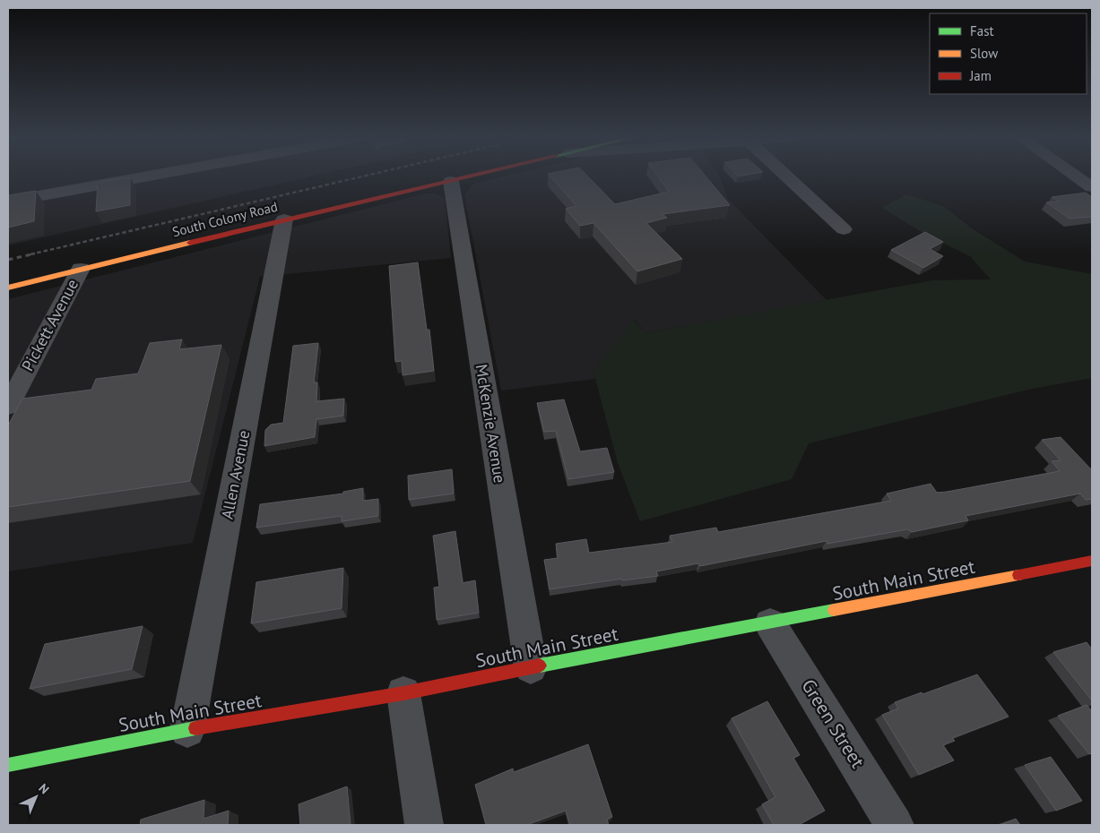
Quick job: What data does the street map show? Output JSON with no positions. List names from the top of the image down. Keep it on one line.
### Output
{"streets":{"main road":["South Colony Road","South Main Street"],"street":["Pickett Avenue","McKenzie Avenue","Allen Avenue","Green Street"]},"crossings":[["South Colony Road","Pickett Avenue"],["South Colony Road","McKenzie Avenue"],["South Colony Road","Allen Avenue"],["McKenzie Avenue","South Main Street"],["Allen Avenue","South Main Street"],["South Main Street","Green Street"]],"legend":["Fast","Slow","Jam"],"north":"top right"}
